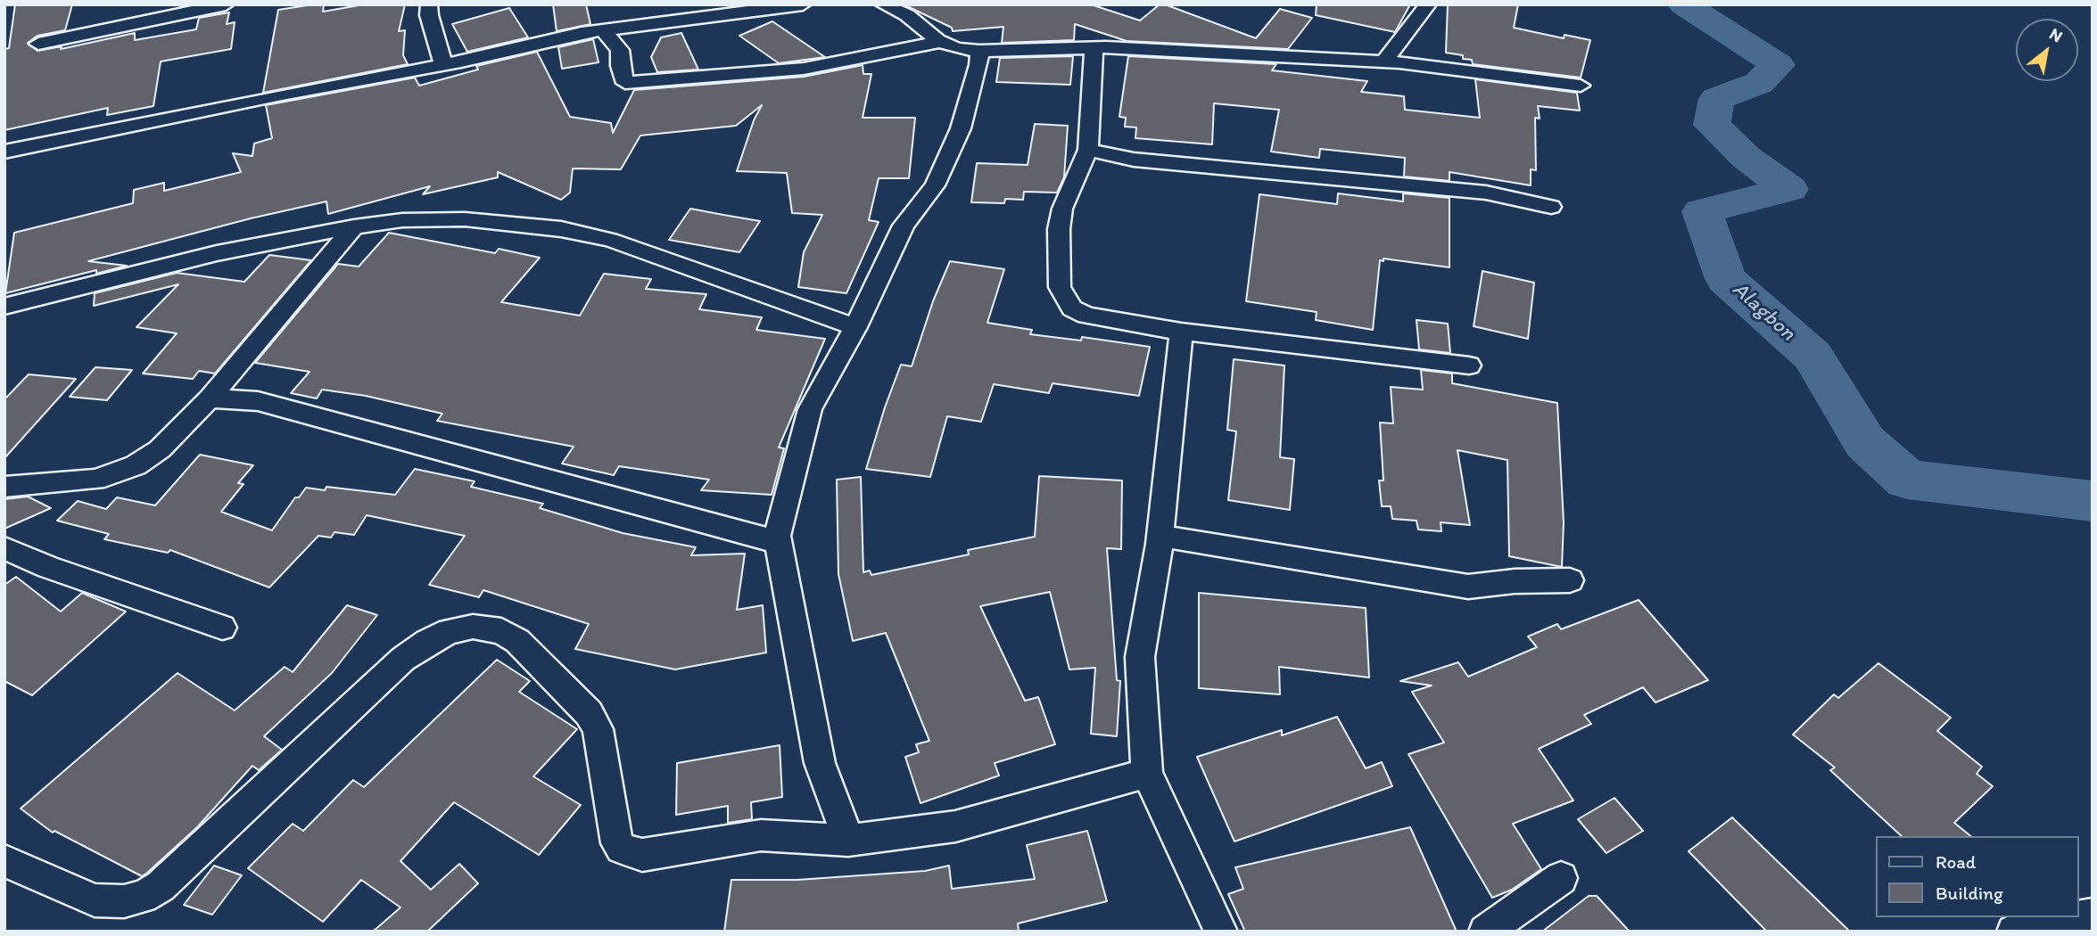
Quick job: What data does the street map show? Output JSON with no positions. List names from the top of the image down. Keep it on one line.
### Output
{"water":["Alagbon"],"legend":["Road","Building"],"north":"top right"}
